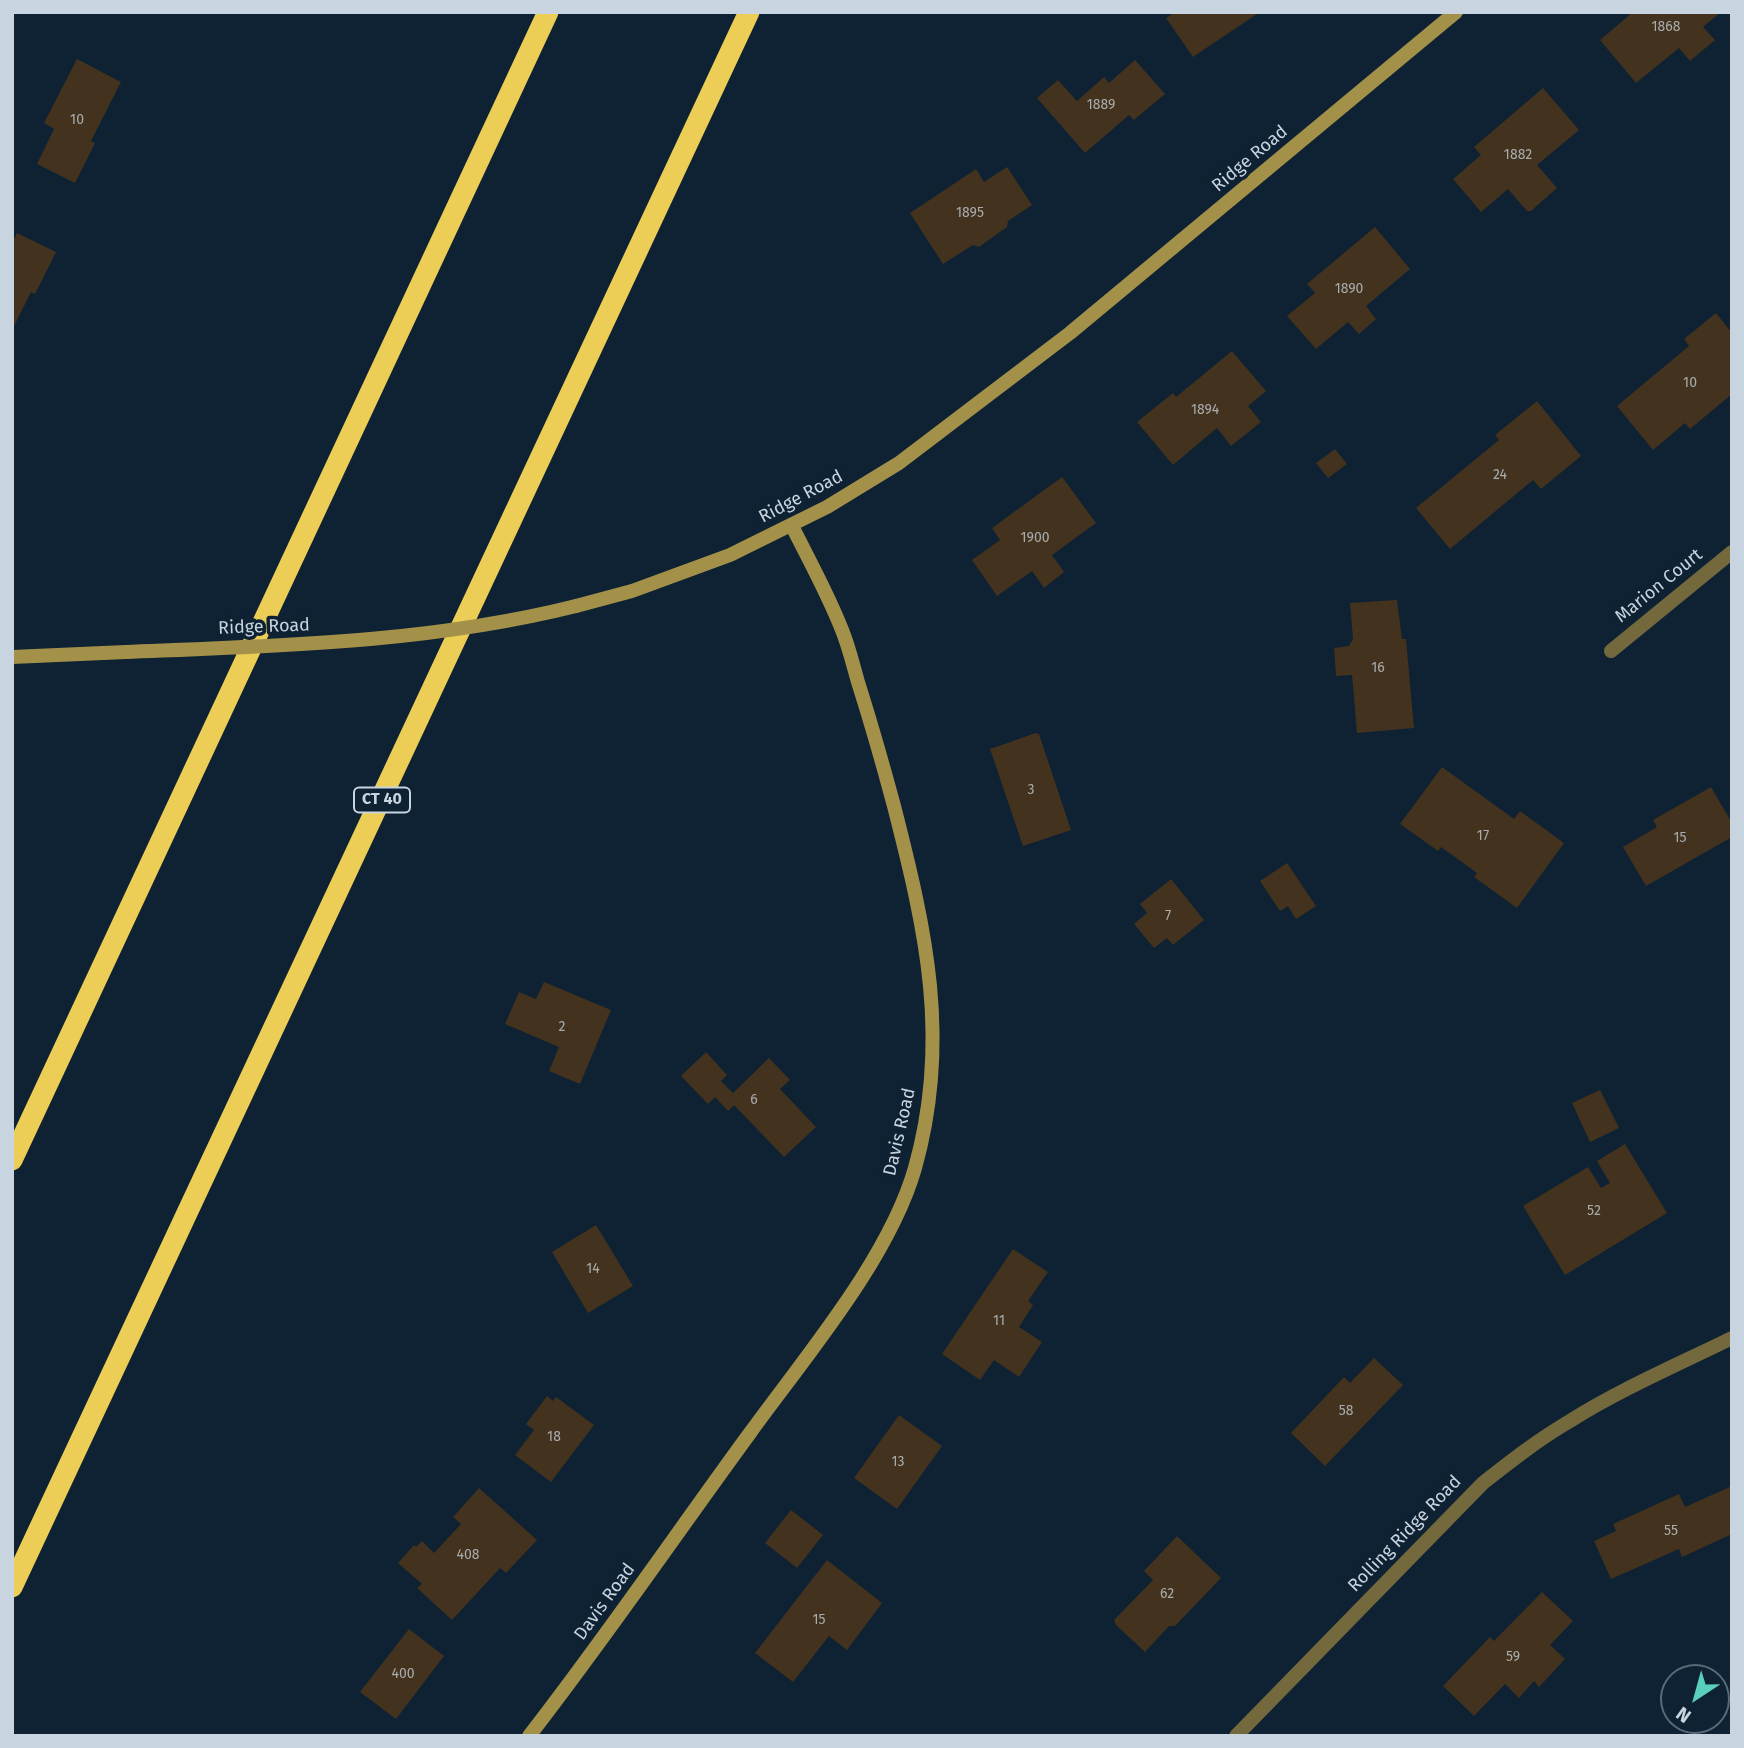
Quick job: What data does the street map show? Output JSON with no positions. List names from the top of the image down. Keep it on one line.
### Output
{"streets":{"highway":["CT 40"],"main road":["Ridge Road","Davis Road"],"street":["Marion Court","Rolling Ridge Road"]},"crossings":[["Ridge Road","Davis Road"]],"house_numbers":["1868","1889","10","1882","1895","1890","10","1894","24","1900","16","3","17","15","7","2","6","52","14","11","58","18","13","55","408","62","15","59","400"],"north":"bottom left"}
